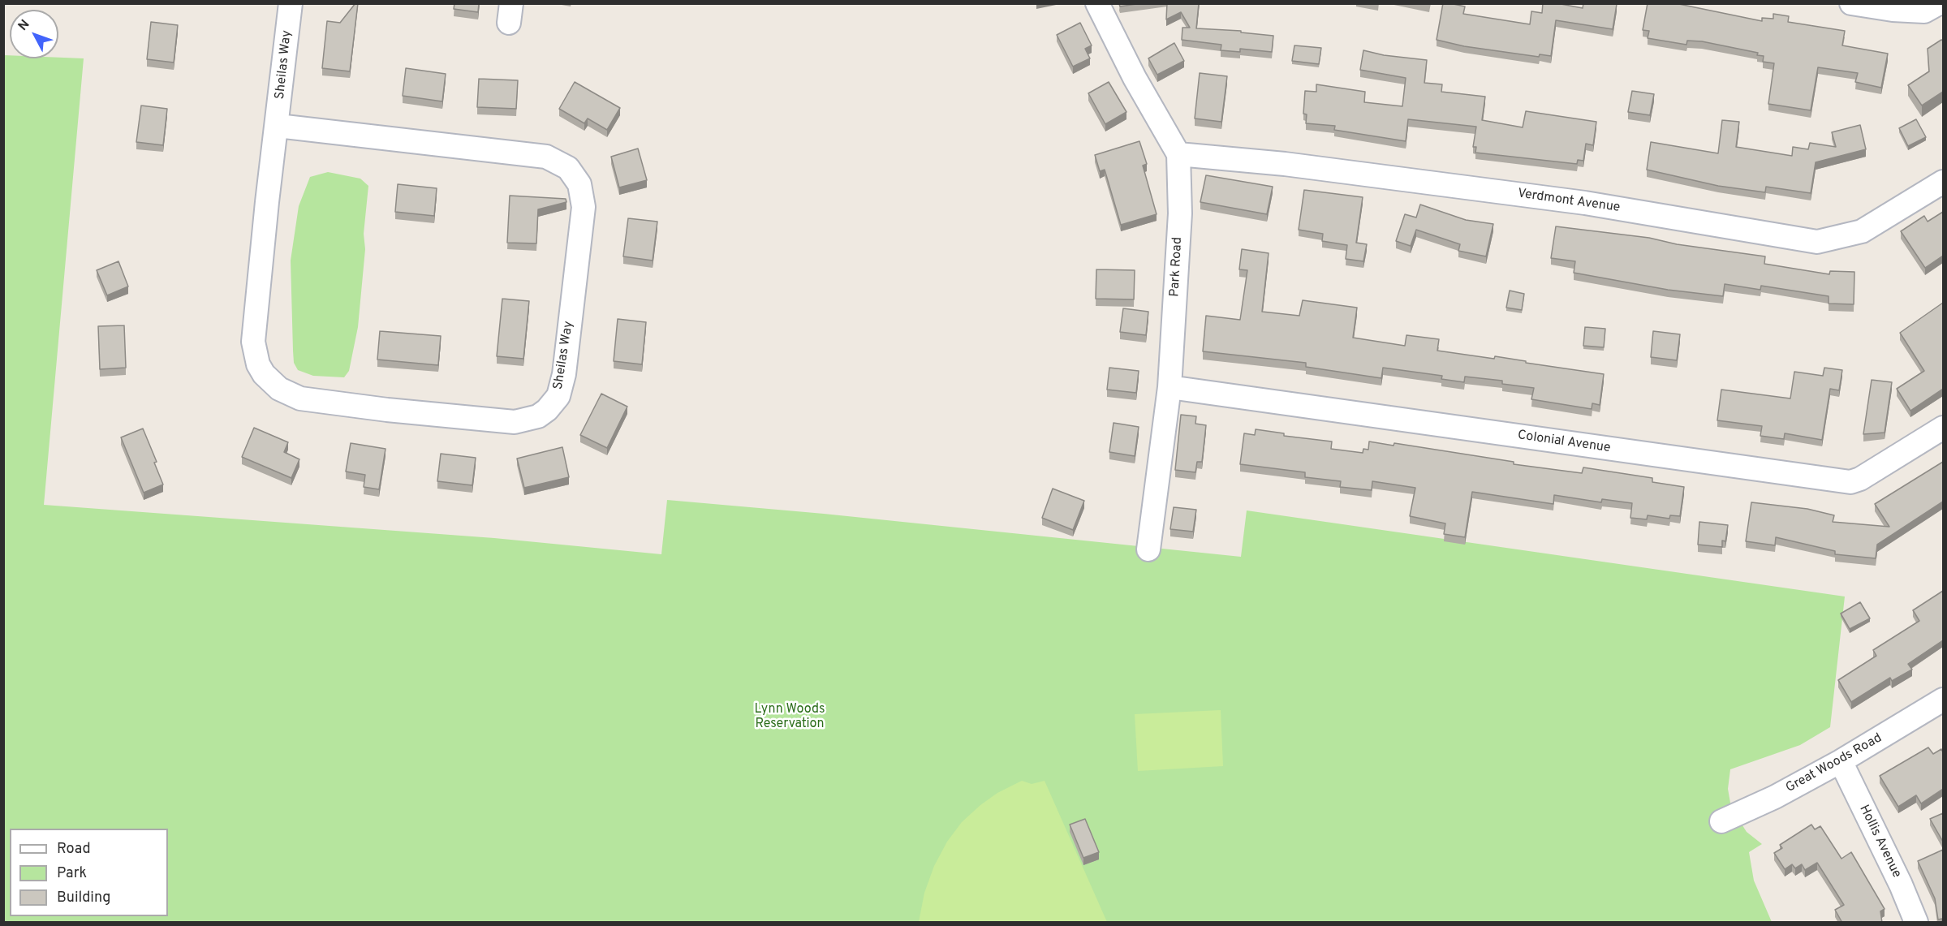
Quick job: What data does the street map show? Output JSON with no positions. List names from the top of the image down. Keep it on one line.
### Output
{"streets":{"street":["Sheilas Way","Verdmont Avenue","Park Road","Colonial Avenue","Great Woods Road","Hollis Avenue"]},"crossings":[["Verdmont Avenue","Park Road"],["Park Road","Colonial Avenue"],["Great Woods Road","Hollis Avenue"]],"parks":["Lynn Woods Reservation"],"legend":["Road","Park","Building"],"north":"top left"}
